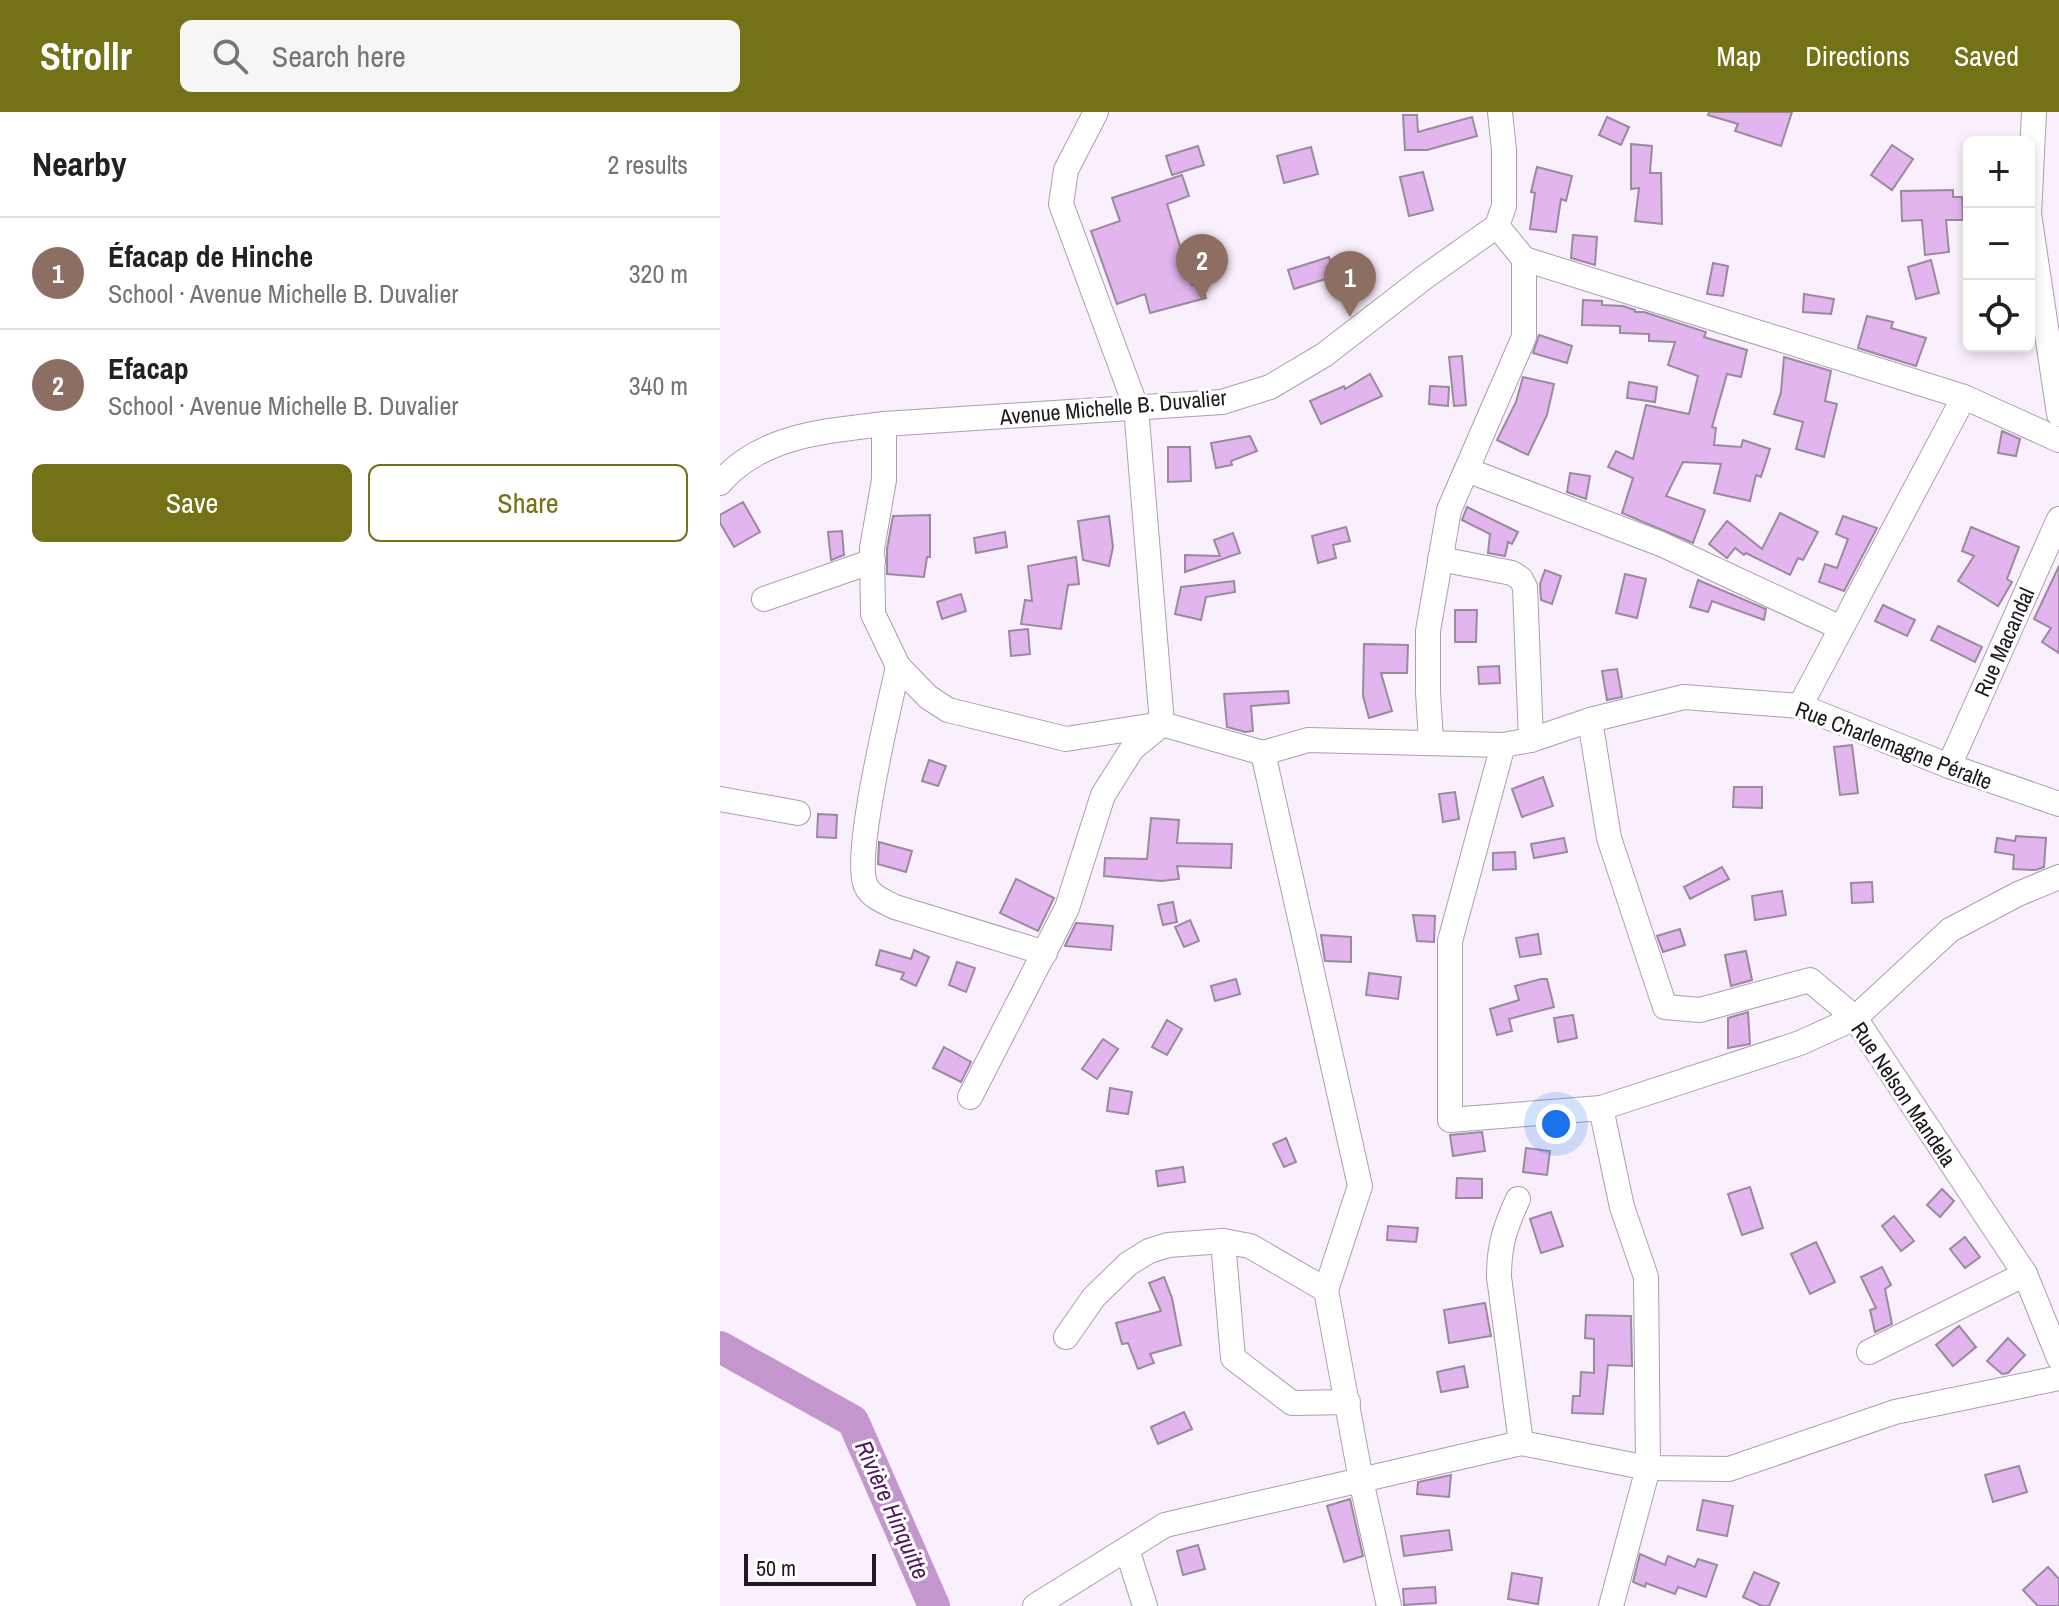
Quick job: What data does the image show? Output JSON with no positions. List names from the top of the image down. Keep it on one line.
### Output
{"streets":{"street":["Avenue Michelle B. Duvalier","Rue Macandal","Rue Charlemagne Péralte","Rue Nelson Mandela"]},"crossings":[["Rue Macandal","Rue Charlemagne Péralte"],["Rue Charlemagne Péralte","Rue Nelson Mandela"]],"water":["Rivière Hinquitte"],"scale_bar":"50 m","page":{"header":"Strollr","search":"Search here","nav":["Map","Directions","Saved"],"heading":["Nearby","2 results"],"map_buttons":["+","−"],"list":[{"mark":"1","name":"Éfacap de Hinche","note":"School · Avenue Michelle B. Duvalier","value":"320 m"},{"mark":"2","name":"Efacap","note":"School · Avenue Michelle B. Duvalier","value":"340 m"}],"pins":["2","1"],"buttons":["Save","Share"],"scale":"50 m"}}
